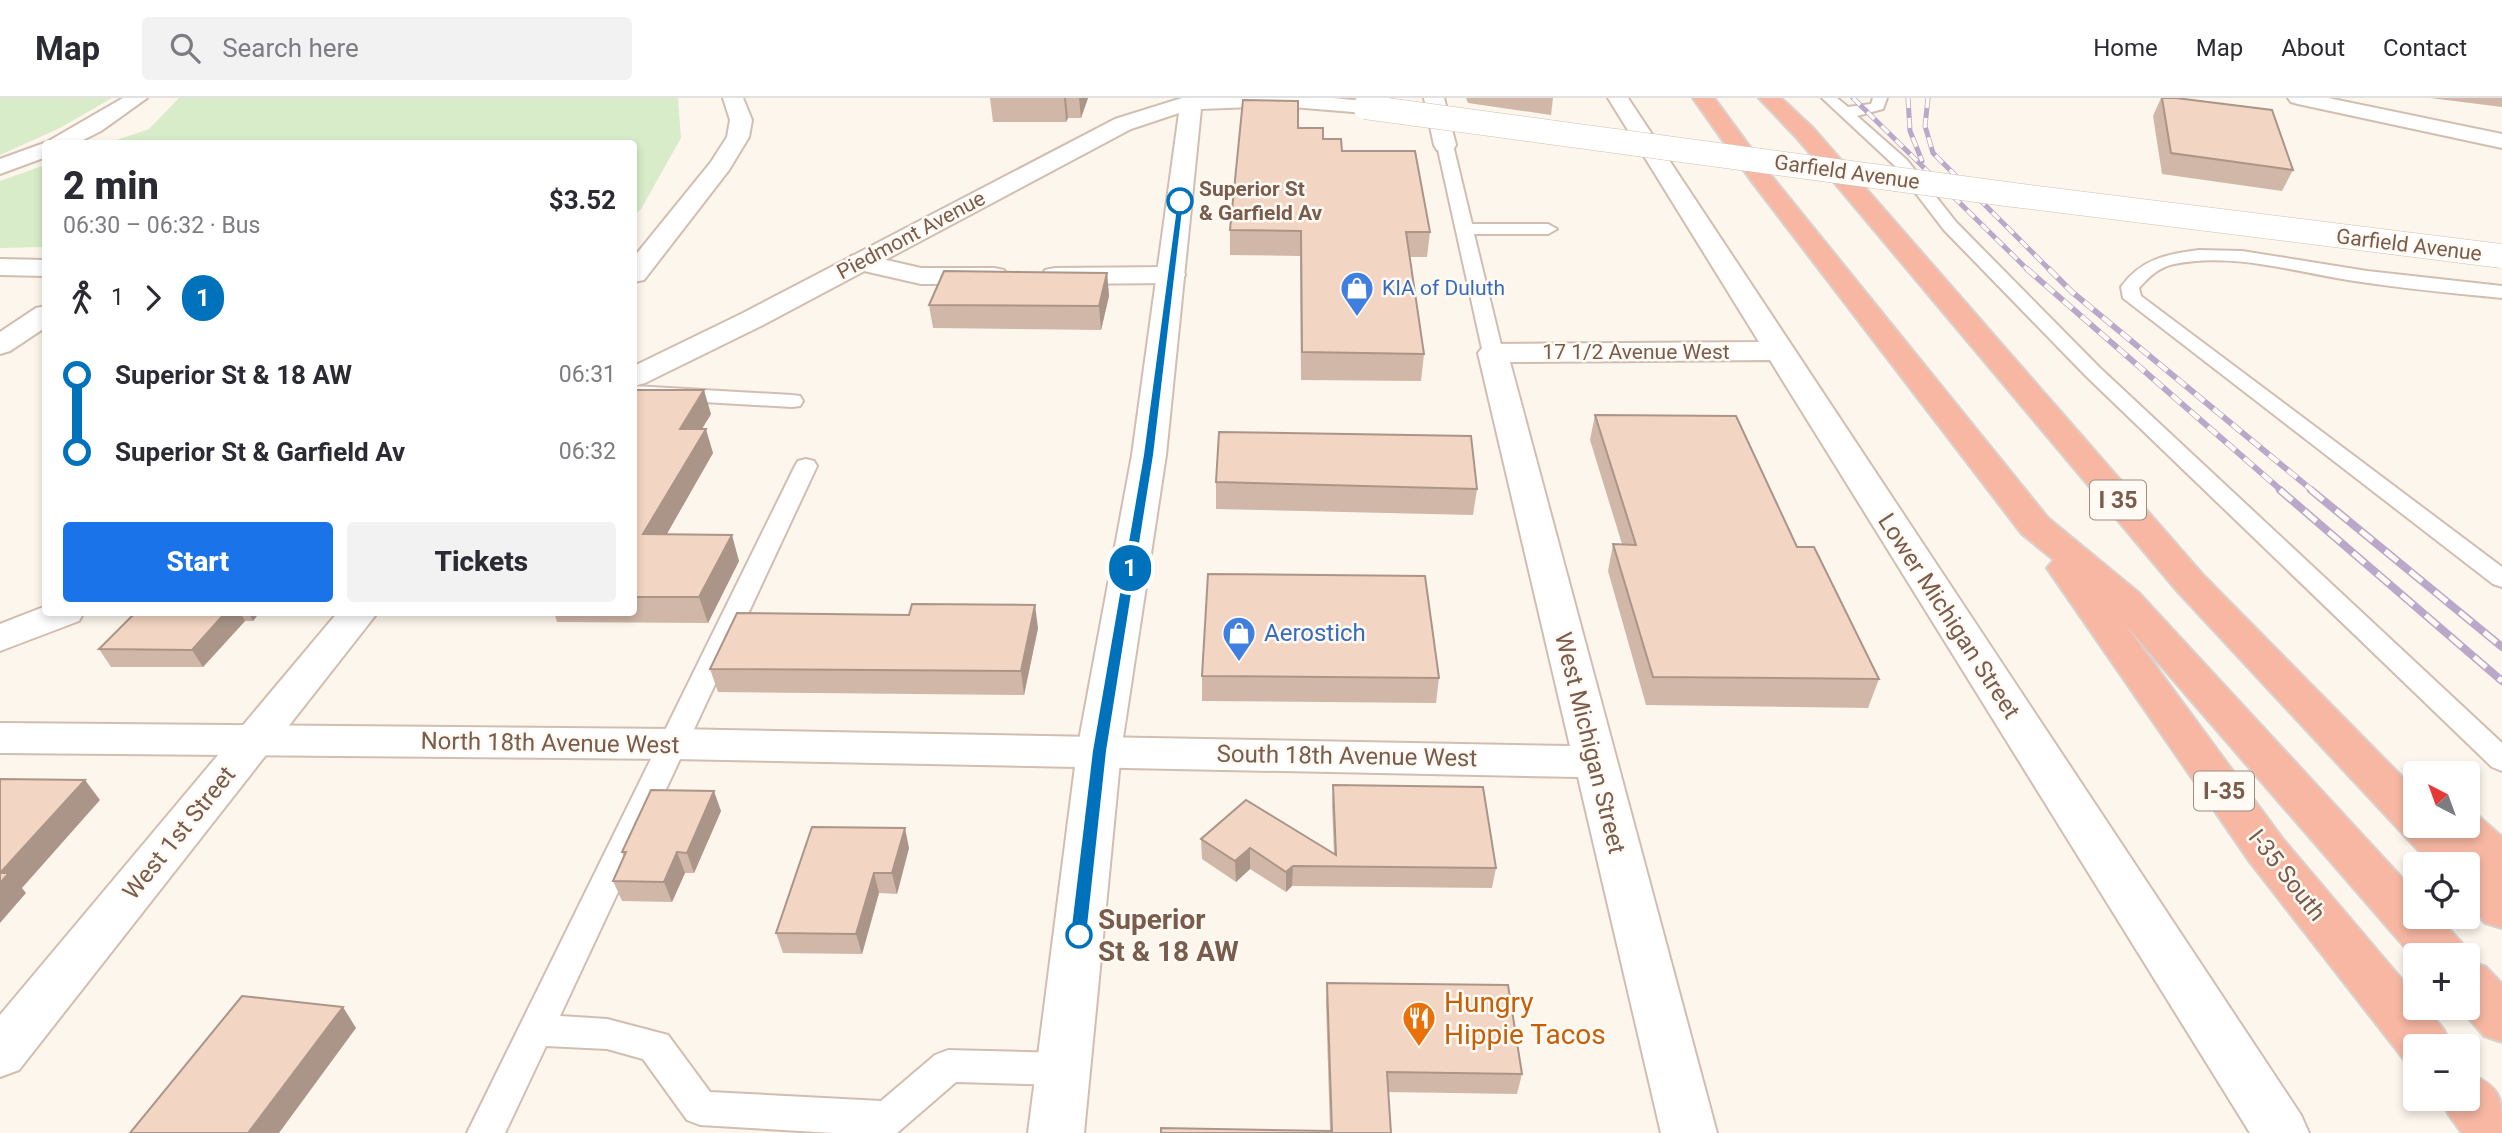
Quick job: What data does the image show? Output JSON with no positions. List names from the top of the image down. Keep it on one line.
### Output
{"streets":{"highway":["I 35","I-35","I-35 South"],"street":["Garfield Avenue","Piedmont Avenue","17 1/2 Avenue West","Lower Michigan Street","North 18th Avenue West","West Michigan Street","South 18th Avenue West","West 1st Street"]},"crossings":[["Garfield Avenue","Piedmont Avenue"],["17 1/2 Avenue West","Lower Michigan Street"],["17 1/2 Avenue West","West Michigan Street"],["North 18th Avenue West","South 18th Avenue West"],["North 18th Avenue West","West 1st Street"],["West Michigan Street","South 18th Avenue West"]],"places":{"other":["Superior St & Garfield Av","Superior St & 18 AW"],"shop":["KIA of Duluth","Aerostich"],"restaurant":["Hungry Hippie Tacos"]},"lines":["bus line 1"],"north":"top left","page":{"header":"Map","search":"Search here","nav":["Home","Map","About","Contact"],"on_map":"1","heading":["2 min","06:30 – 06:32 · Bus","$3.52"],"legs":["1","1"],"list":[{"name":"Superior St & 18 AW","value":"06:31"},{"name":"Superior St & Garfield Av","value":"06:32"}],"buttons":["Start","Tickets"],"map_buttons":["+","−"]}}
